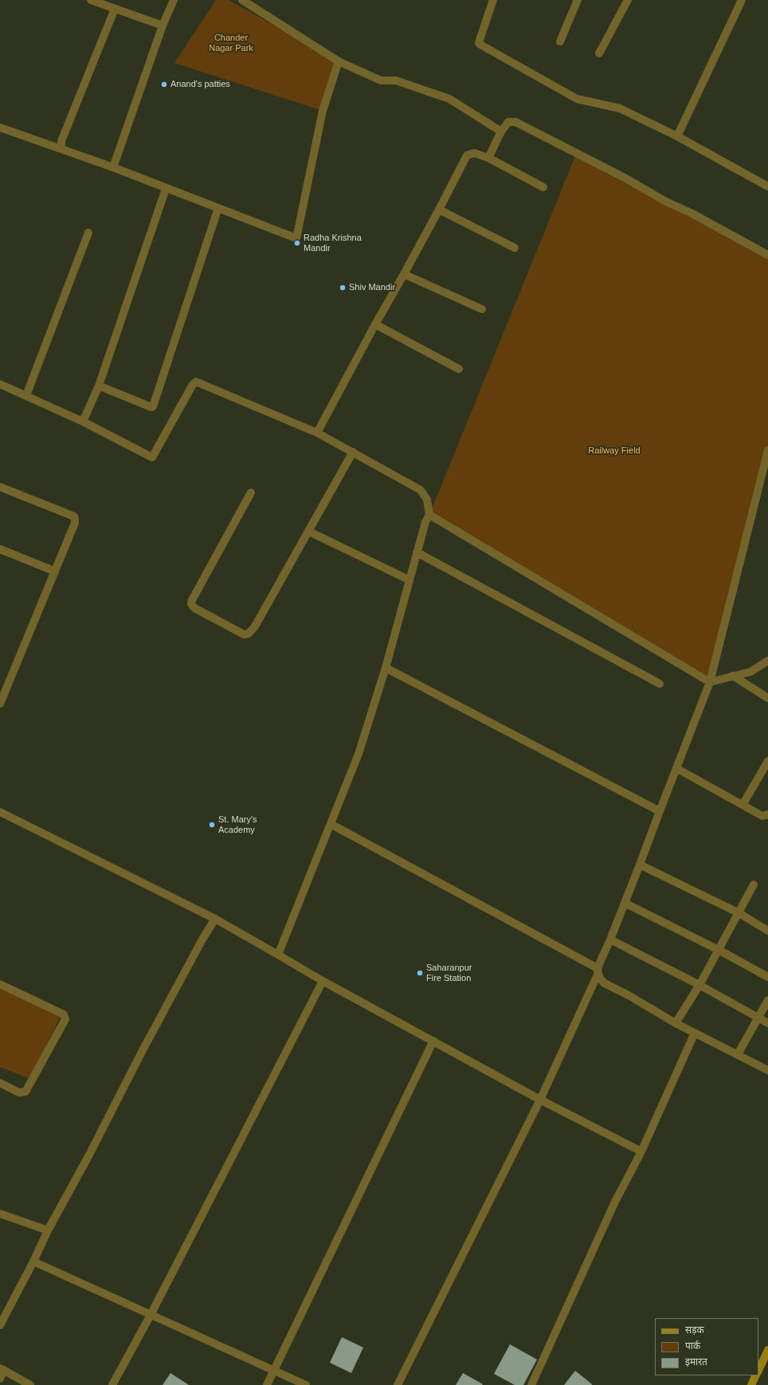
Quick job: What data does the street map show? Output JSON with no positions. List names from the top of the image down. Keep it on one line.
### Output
{"parks":["Chander Nagar Park","Railway Field"],"places":["Anand's patties","Radha Krishna Mandir","Shiv Mandir","St. Mary's Academy","Saharanpur Fire Station"],"legend":["सड़क","पार्क","इमारत"]}
